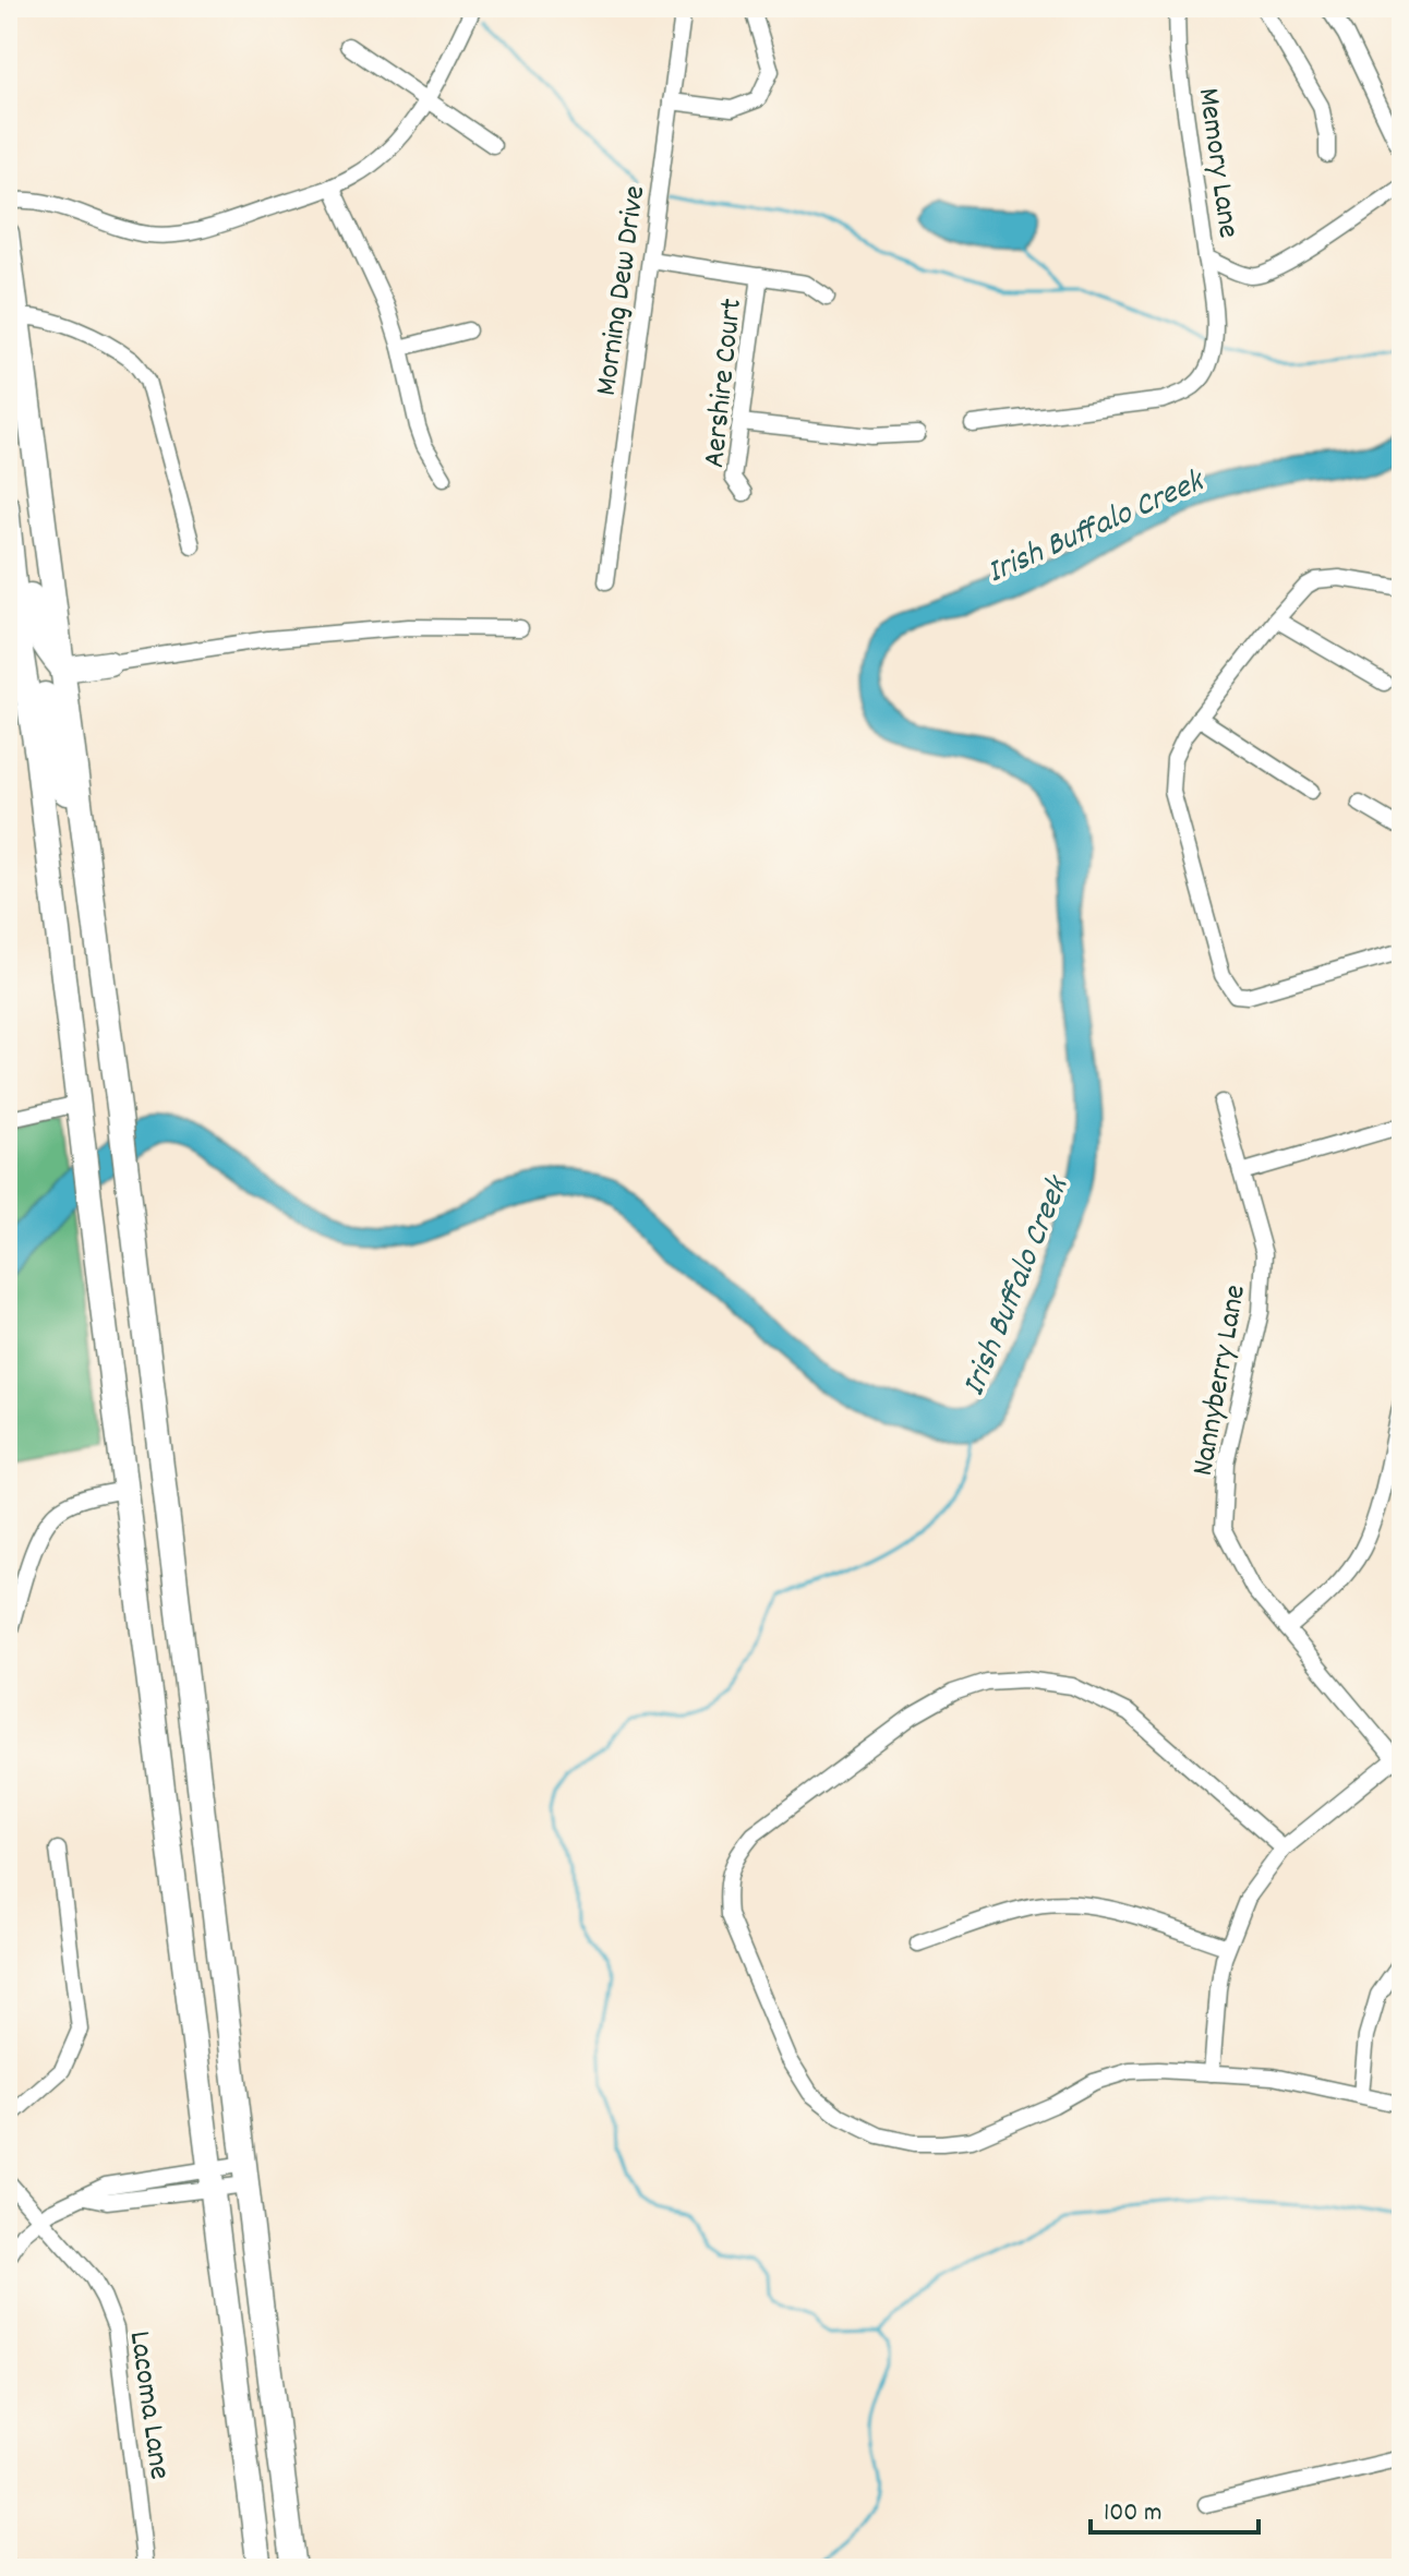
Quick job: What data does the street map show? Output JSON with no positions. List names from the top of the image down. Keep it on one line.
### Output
{"streets":{"street":["Memory Lane","Morning Dew Drive","Aershire Court","Nannyberry Lane","Lacoma Lane"]},"water":["Irish Buffalo Creek"],"scale_bar":"100 m"}
